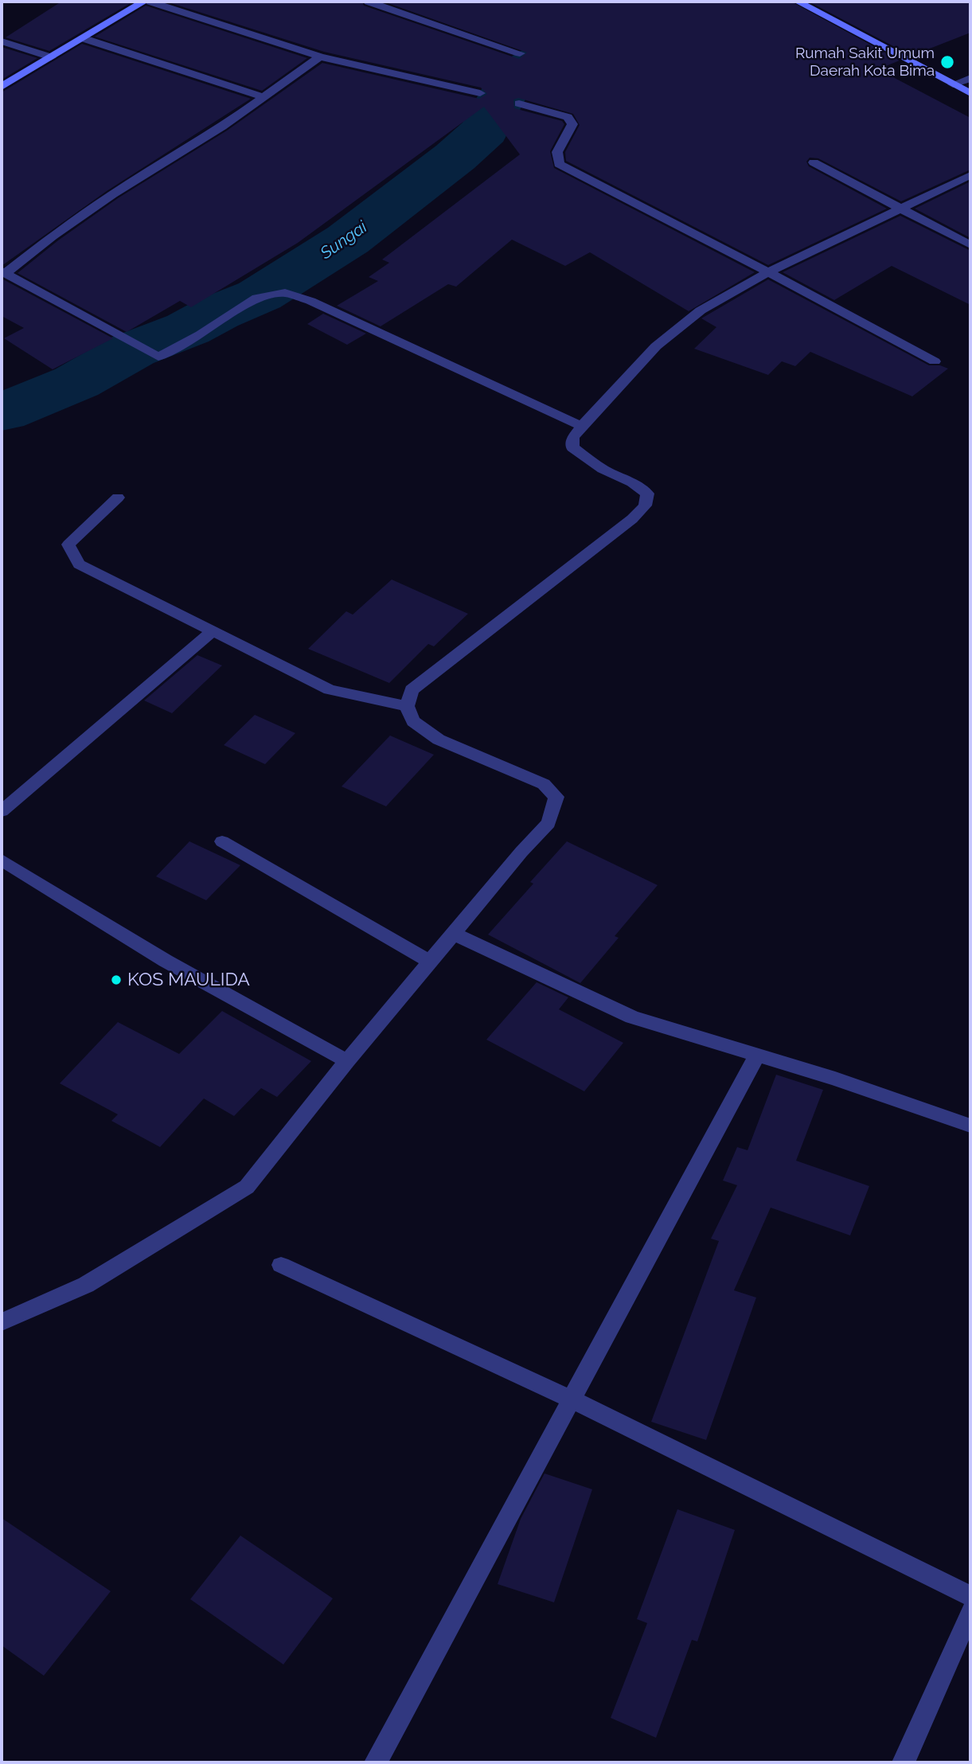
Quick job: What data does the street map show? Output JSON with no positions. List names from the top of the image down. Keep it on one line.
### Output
{"water":["Sungai"],"places":["Rumah Sakit Umum Daerah Kota Bima","KOS MAULIDA"]}
